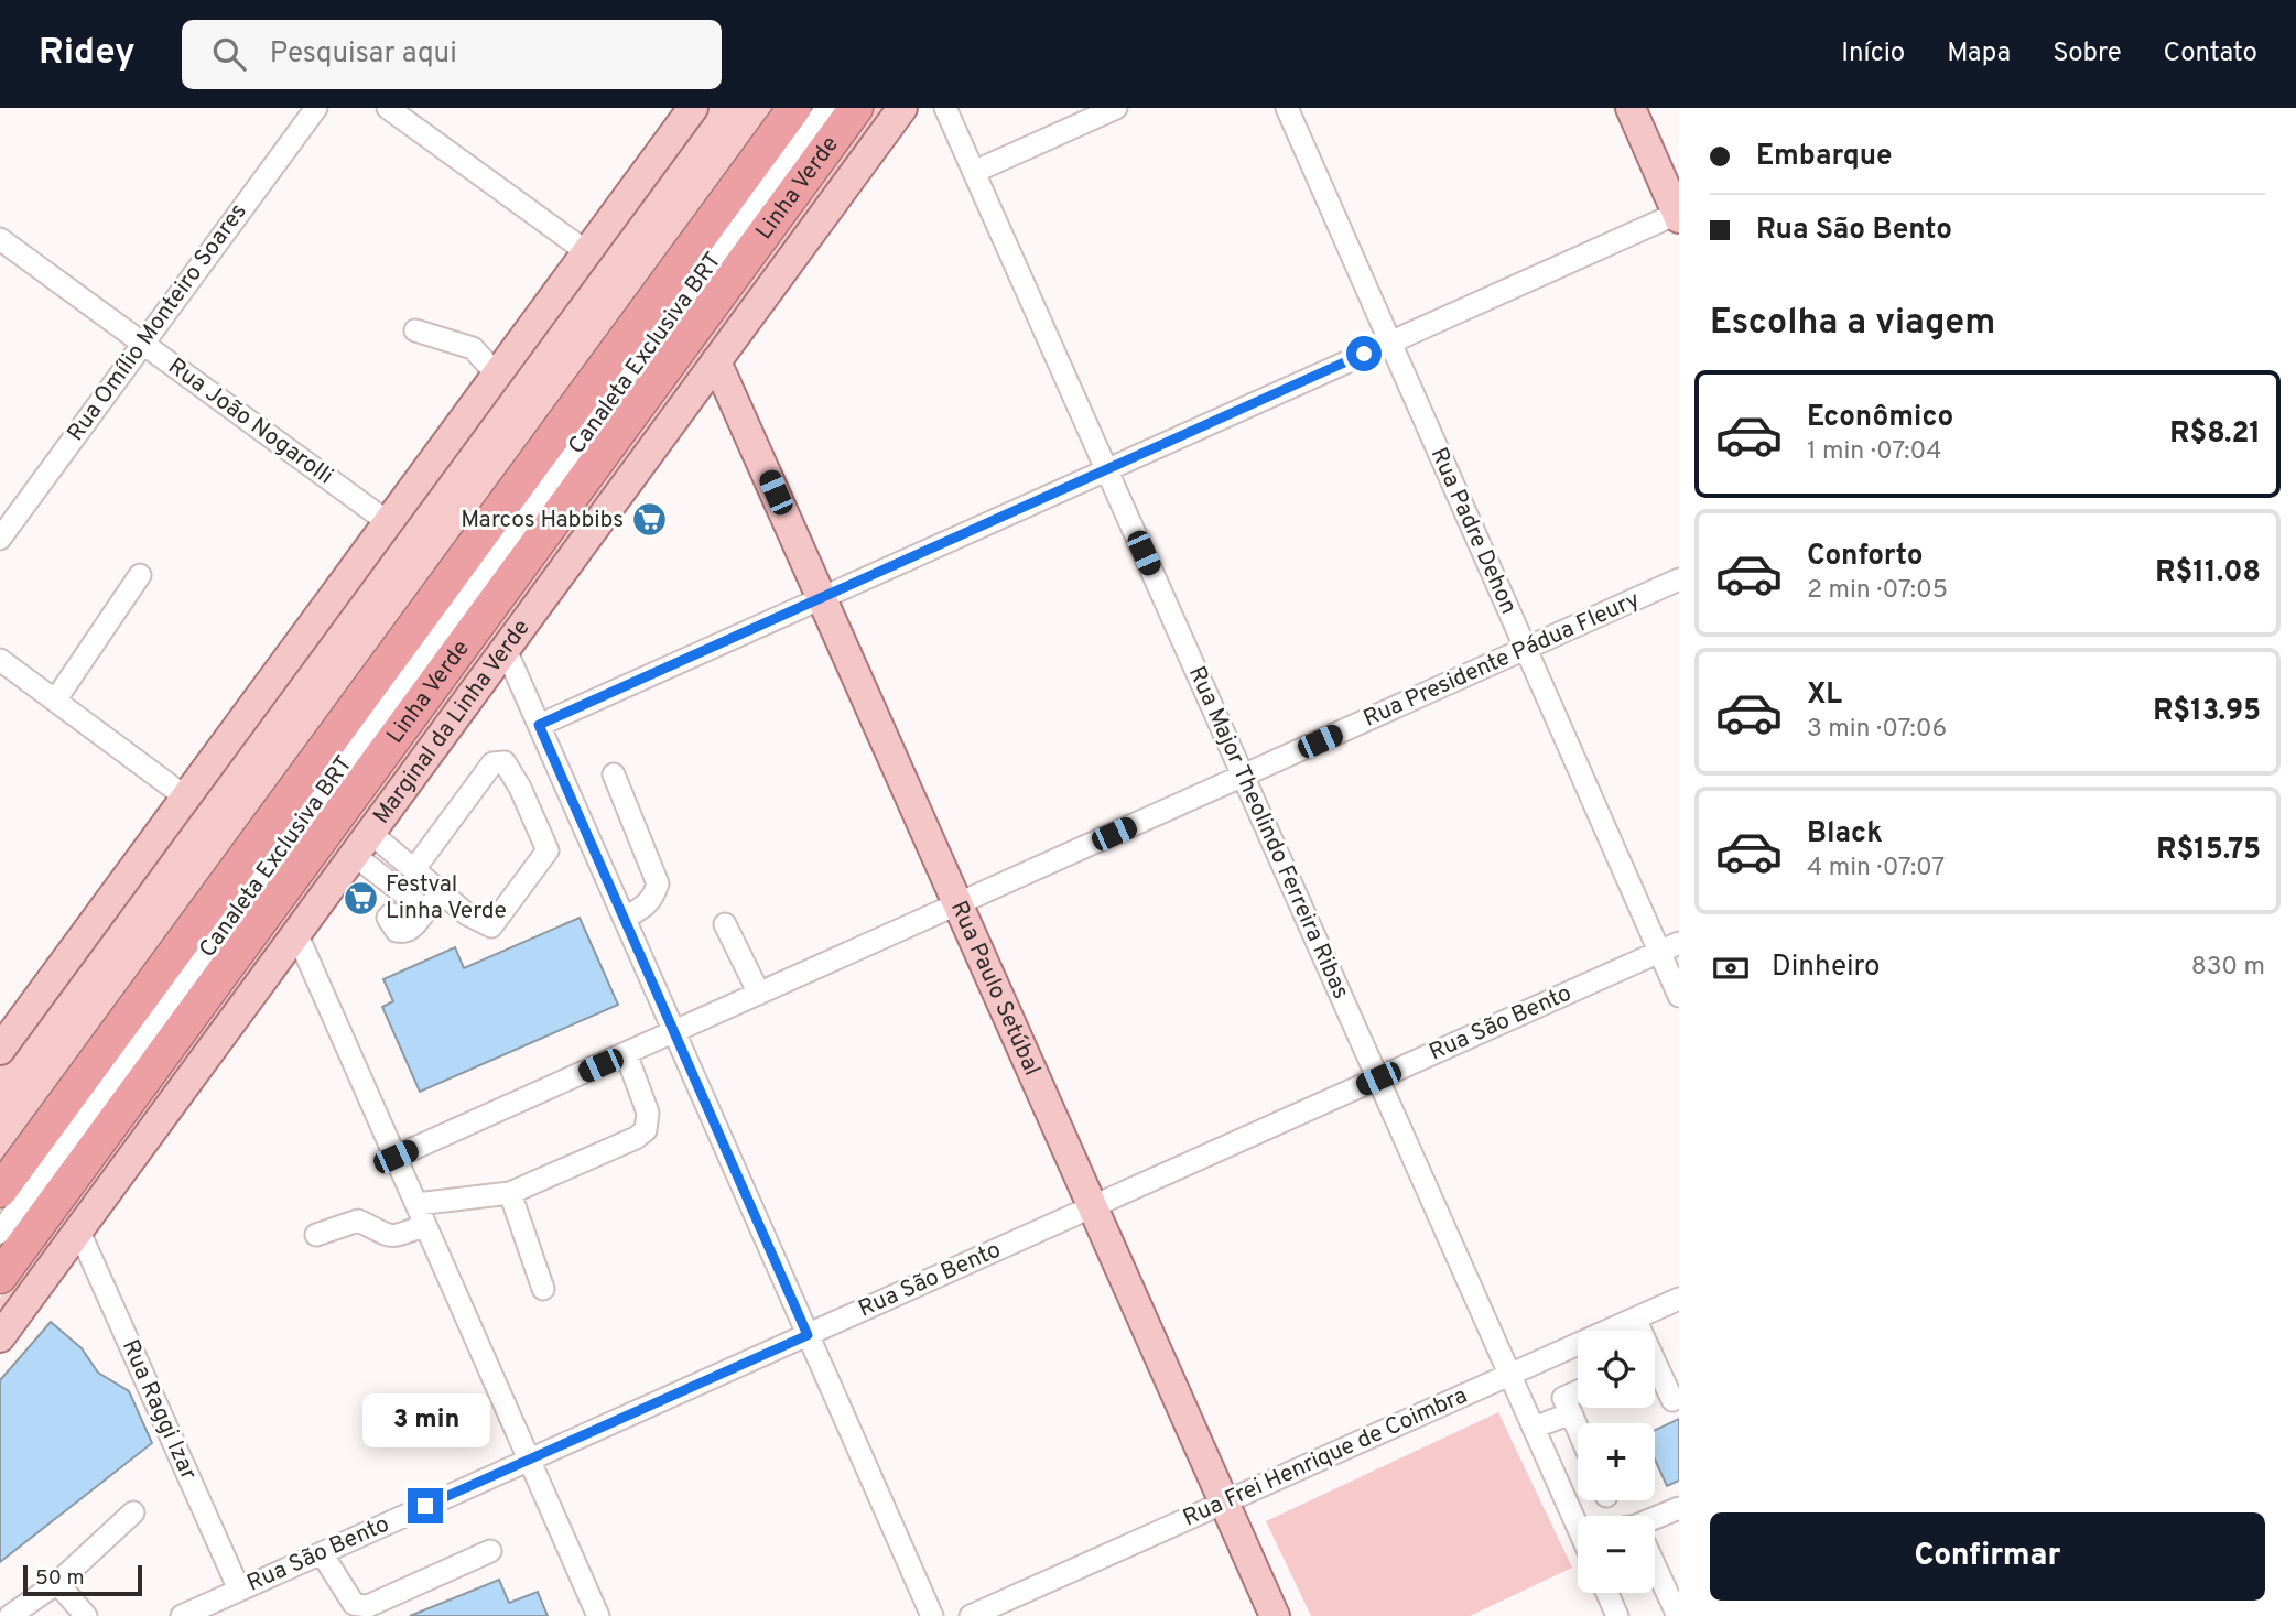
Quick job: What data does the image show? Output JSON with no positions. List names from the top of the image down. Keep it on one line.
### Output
{"streets":{"highway":["Linha Verde"],"main road":["Marginal da Linha Verde","Rua Paulo Setúbal"],"street":["Rua Omílio Monteiro Soares","Canaleta Exclusiva BRT","Rua João Nogarolli","Rua Padre Dehon","Rua Presidente Pádua Fleury","Rua Major Theolindo Ferreira Ribas","Rua São Bento","Rua Raggi Izar","Rua Frei Henrique de Coimbra"]},"crossings":[["Rua Omílio Monteiro Soares","Rua João Nogarolli"],["Rua Padre Dehon","Rua Presidente Pádua Fleury"],["Rua Padre Dehon","Rua São Bento"],["Rua Presidente Pádua Fleury","Rua Major Theolindo Ferreira Ribas"],["Rua Presidente Pádua Fleury","Rua Paulo Setúbal"],["Marginal da Linha Verde","Rua Paulo Setúbal"],["Marginal da Linha Verde","Rua Raggi Izar"],["Rua Major Theolindo Ferreira Ribas","Rua São Bento"],["Rua Major Theolindo Ferreira Ribas","Rua Frei Henrique de Coimbra"],["Rua Paulo Setúbal","Rua São Bento"],["Rua Paulo Setúbal","Rua Frei Henrique de Coimbra"],["Rua São Bento","Rua Raggi Izar"]],"places":{"supermarket":["Marcos Habbibs","Festval Linha Verde"]},"scale_bar":"50 m","page":{"header":"Ridey","search":"Pesquisar aqui","nav":["Início","Mapa","Sobre","Contato"],"banner":["Embarque","Rua São Bento"],"heading":"Escolha a viagem","list":[{"name":"Econômico","note":"1 min · 07:04","value":"R$8.21"},{"name":"Conforto","note":"2 min · 07:05","value":"R$11.08"},{"name":"XL","note":"3 min · 07:06","value":"R$13.95"},{"name":"Black","note":"4 min · 07:07","value":"R$15.75"}],"pay":["Dinheiro","830 m"],"map_buttons":["+","−"],"bubble":"3 min","buttons":"Confirmar","scale":"50 m"}}
